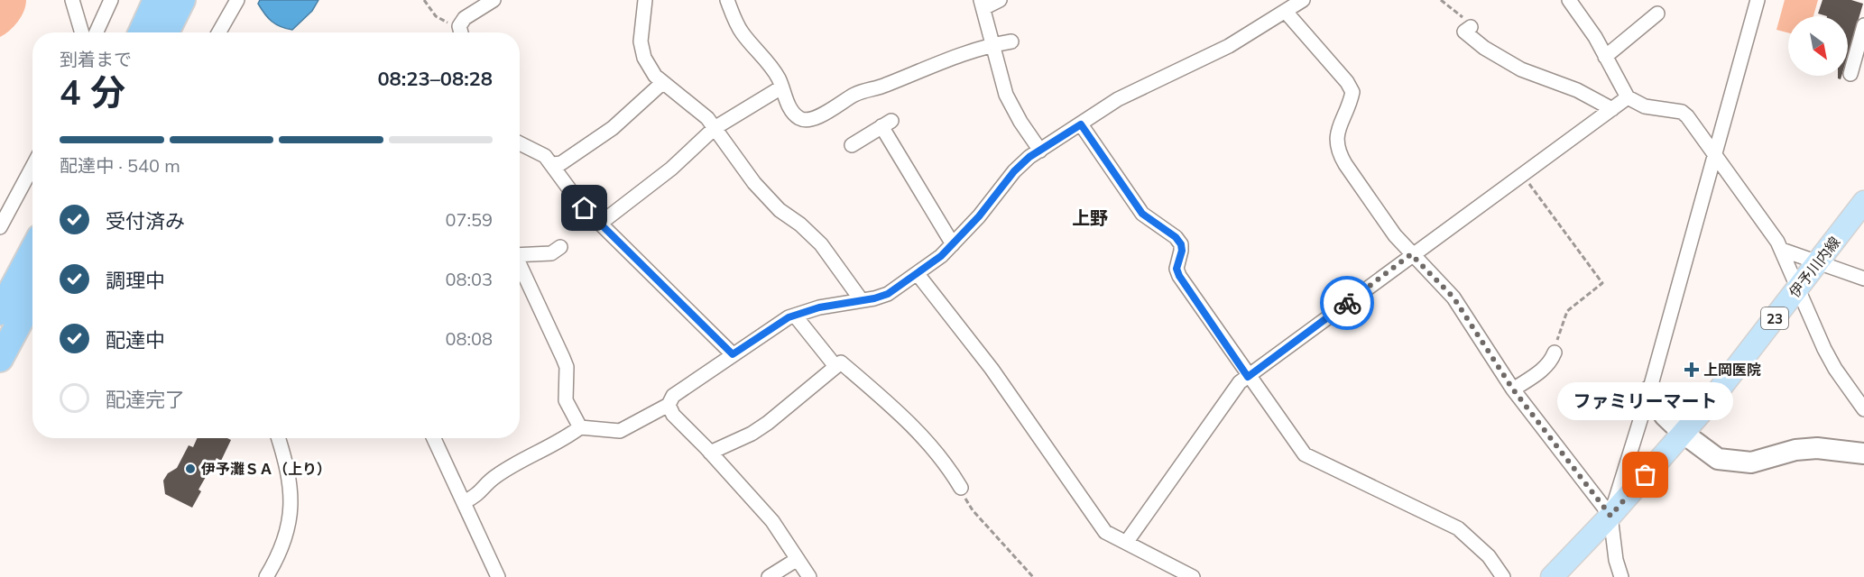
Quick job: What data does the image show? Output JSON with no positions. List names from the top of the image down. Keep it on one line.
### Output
{"streets":{"main road":["伊予川内線","23"]},"districts":["上野"],"places":{"health":["上岡医院"],"other":["伊予灘ＳＡ（上り）","ファミリーマート"]},"north":"bottom right","page":{"heading":["4 分","到着まで","08:23–08:28"],"bar":"配達中 · 540 m","list":[["受付済み","07:59"],["調理中","08:03"],["配達中","08:08"],"配達完了"],"bubble":"ファミリーマート"}}
